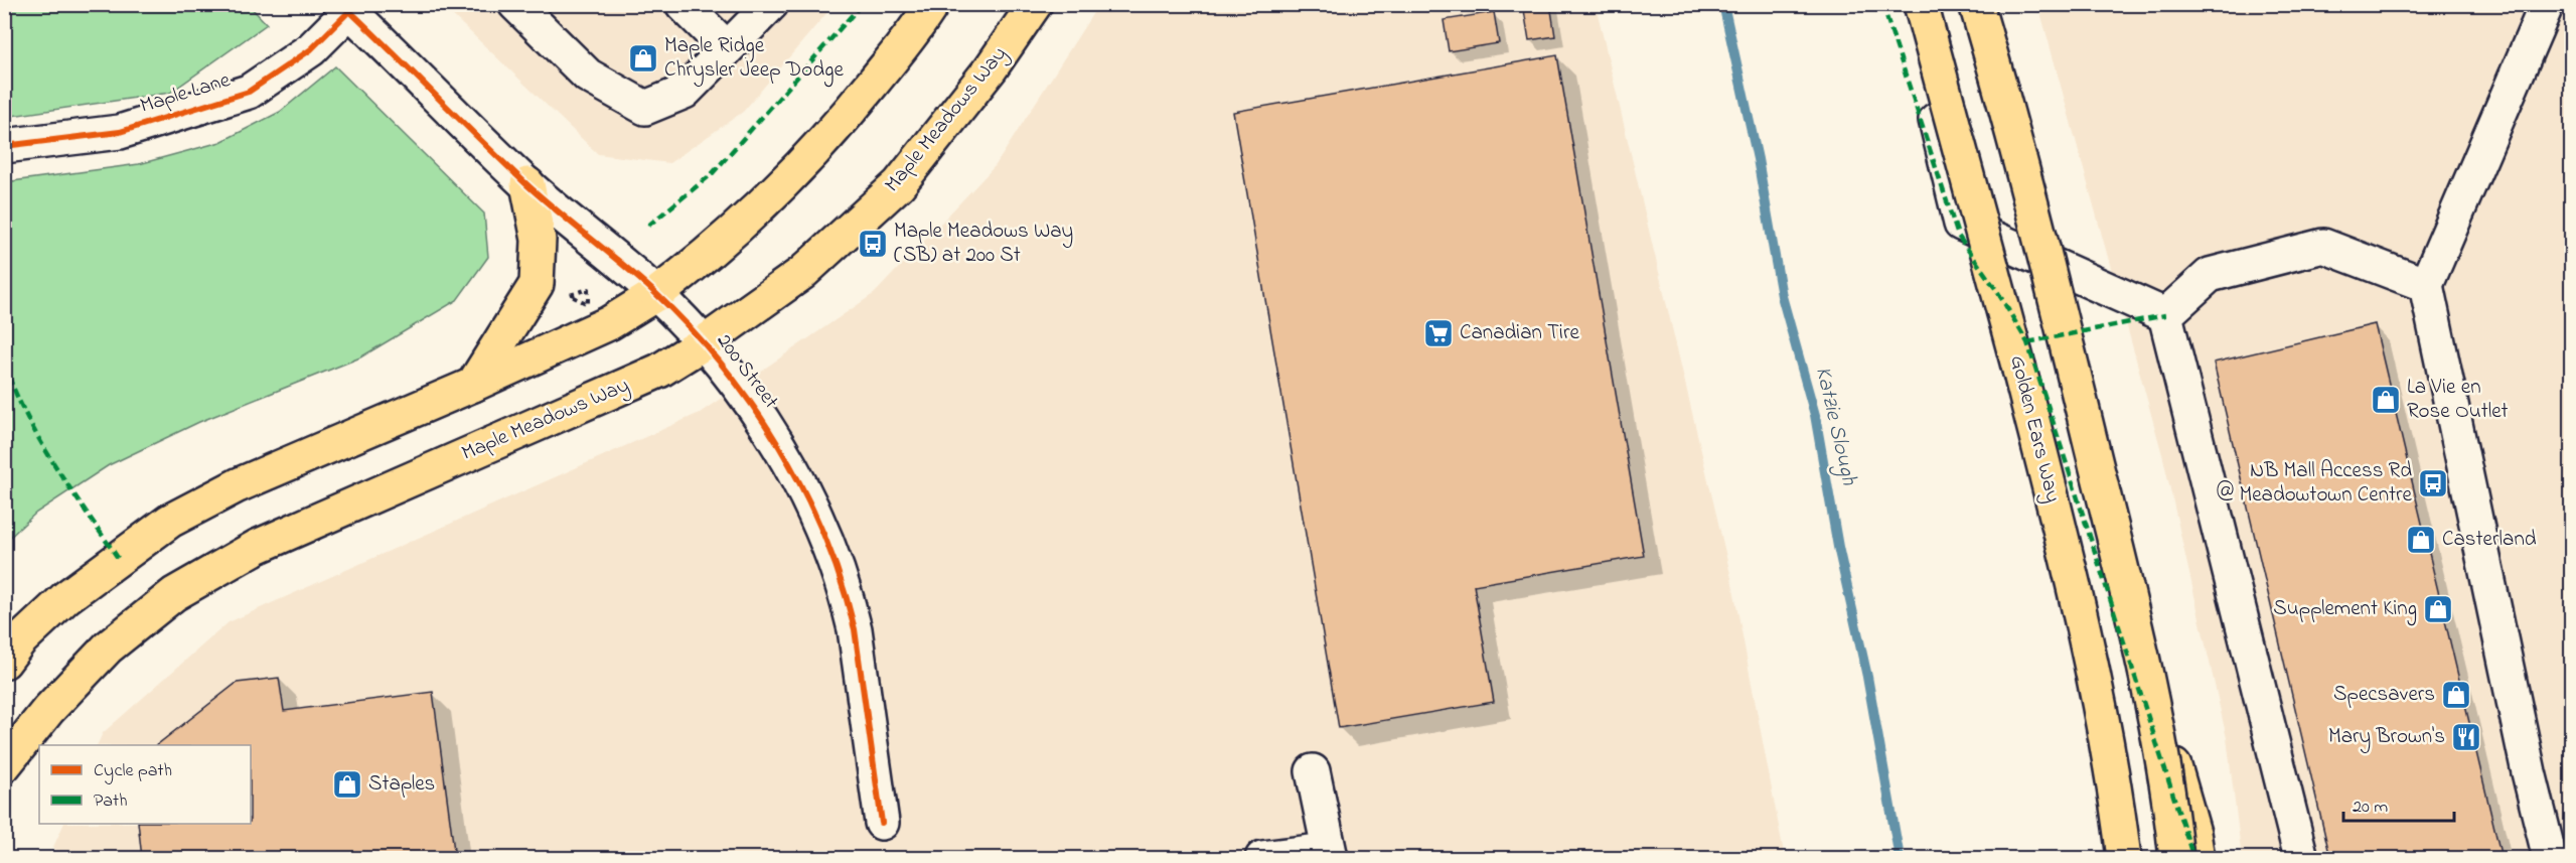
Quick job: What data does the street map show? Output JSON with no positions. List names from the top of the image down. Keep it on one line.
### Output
{"streets":{"main road":["Maple Meadows Way","Golden Ears Way"],"street":["Maple Lane","200 Street"]},"crossings":[["Maple Lane","200 Street"],["Maple Meadows Way","200 Street"]],"water":["Katzie Slough"],"places":{"shop":["Maple Ridge Chrysler Jeep Dodge","La Vie en Rose Outlet","Casterland","Supplement King","Specsavers","Staples"],"bus stop":["Maple Meadows Way (SB) at 200 St","NB Mall Access Rd @ Meadowtown Centre"],"supermarket":["Canadian Tire"],"restaurant":["Mary Brown's"]},"legend":["Cycle path","Path"],"scale_bar":"20 m"}
